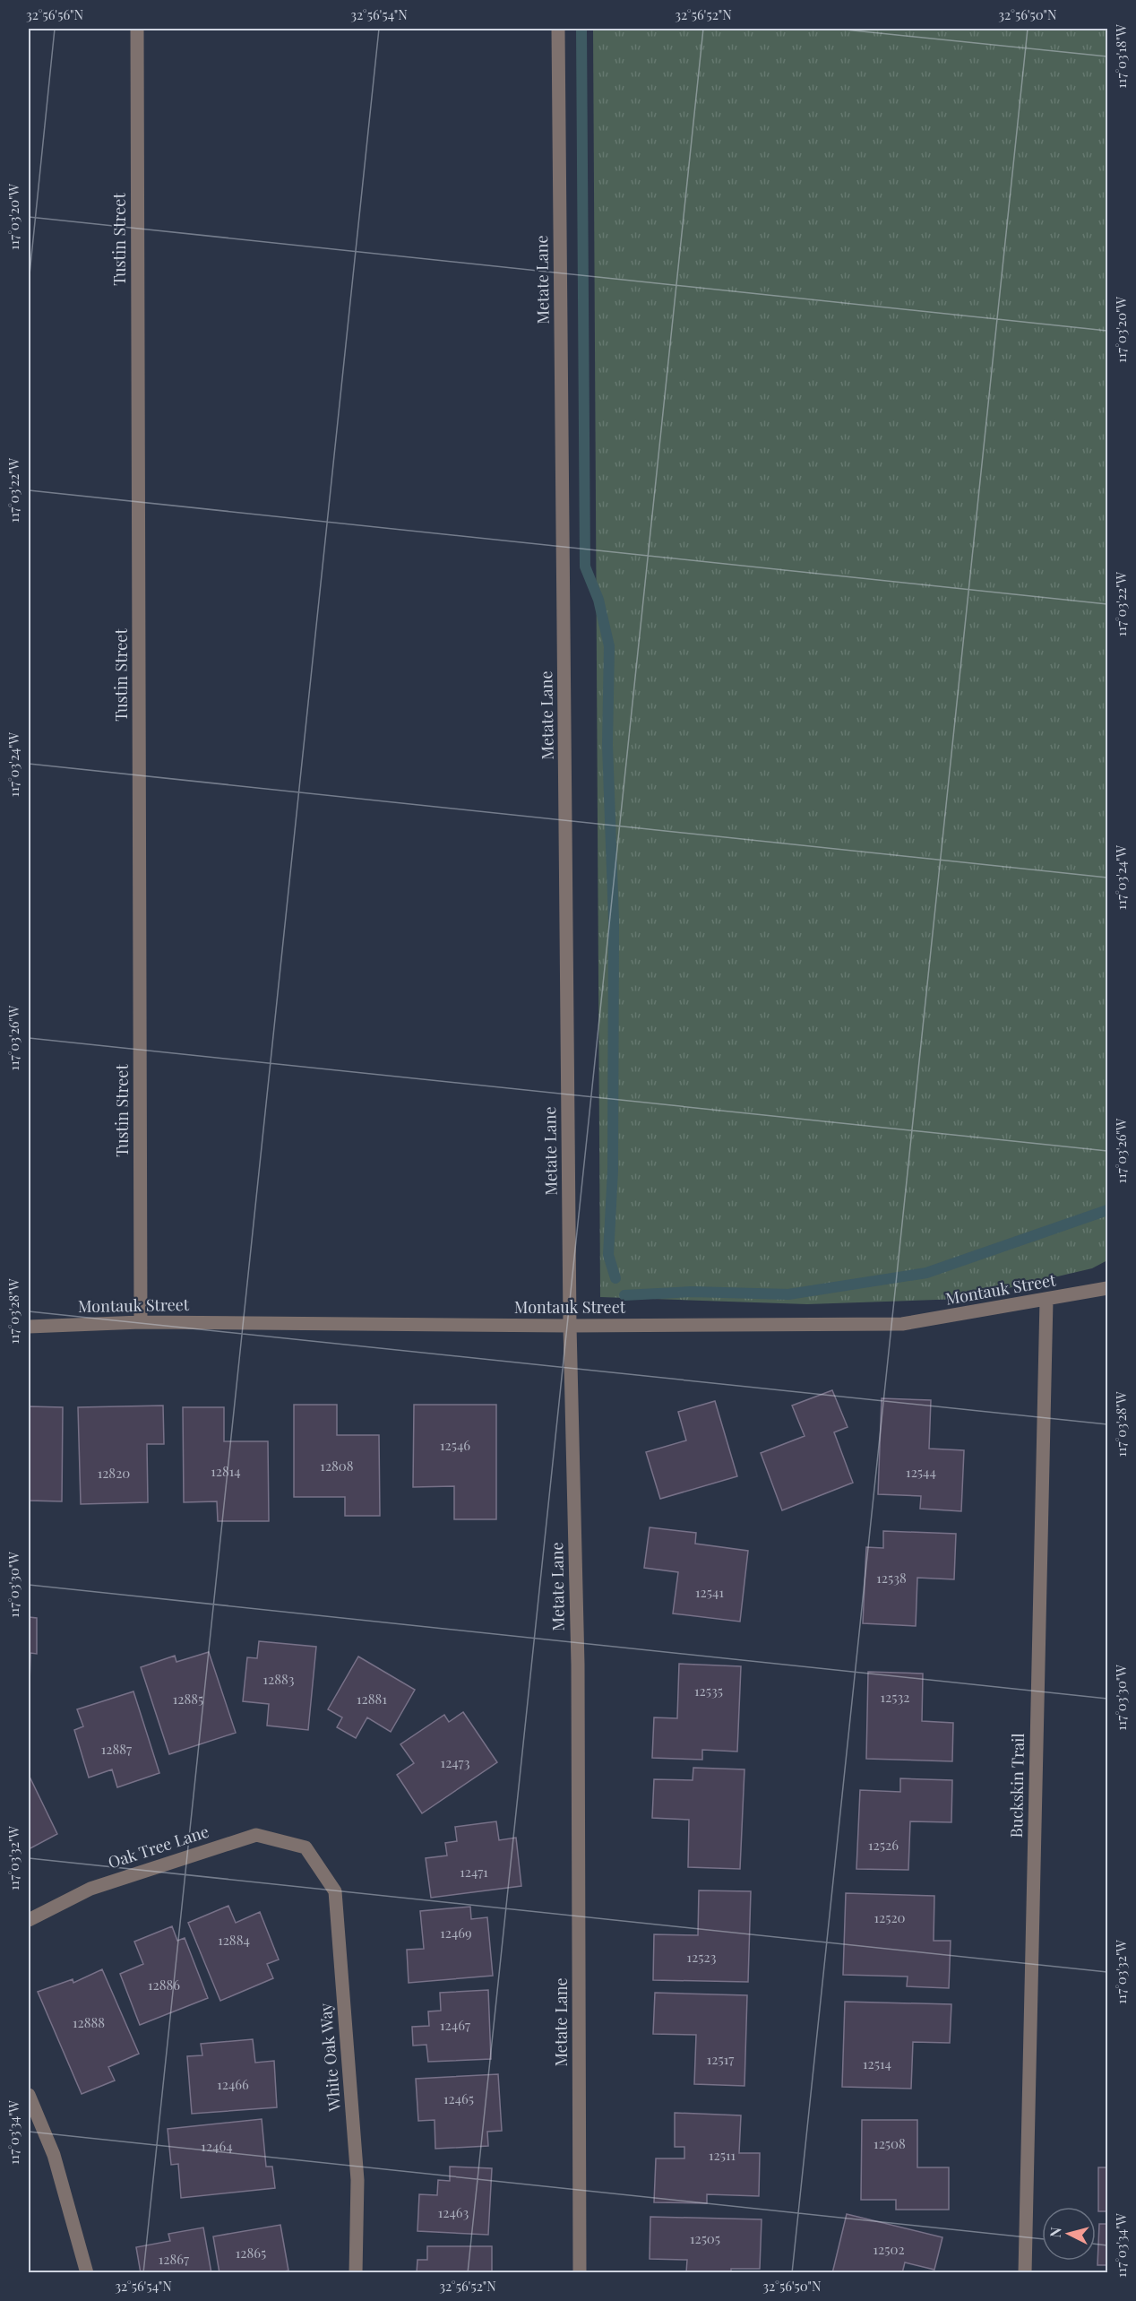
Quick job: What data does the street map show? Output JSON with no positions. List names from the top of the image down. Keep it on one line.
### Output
{"streets":{"street":["Tustin Street","Metate Lane","Montauk Street","Buckskin Trail","Oak Tree Lane","White Oak Way"]},"crossings":[["Tustin Street","Montauk Street"],["Metate Lane","Montauk Street"],["Montauk Street","Buckskin Trail"],["Oak Tree Lane","White Oak Way"]],"house_numbers":["12546","12808","12814","12544","12820","12538","12541","12883","12535","12532","12885","12881","12887","12473","12526","12471","12520","12469","12884","12523","12886","12888","12467","12517","12514","12466","12465","12508","12464","12511","12463","12505","12502","12865","12867"],"north":"left","coordinates":["32°56'56\"N","32°56'54\"N","32°56'52\"N","32°56'50\"N","117°03'18\"W","117°03'20\"W","117°03'22\"W","117°03'24\"W","117°03'26\"W","117°03'28\"W","117°03'30\"W","117°03'32\"W","117°03'34\"W"]}
